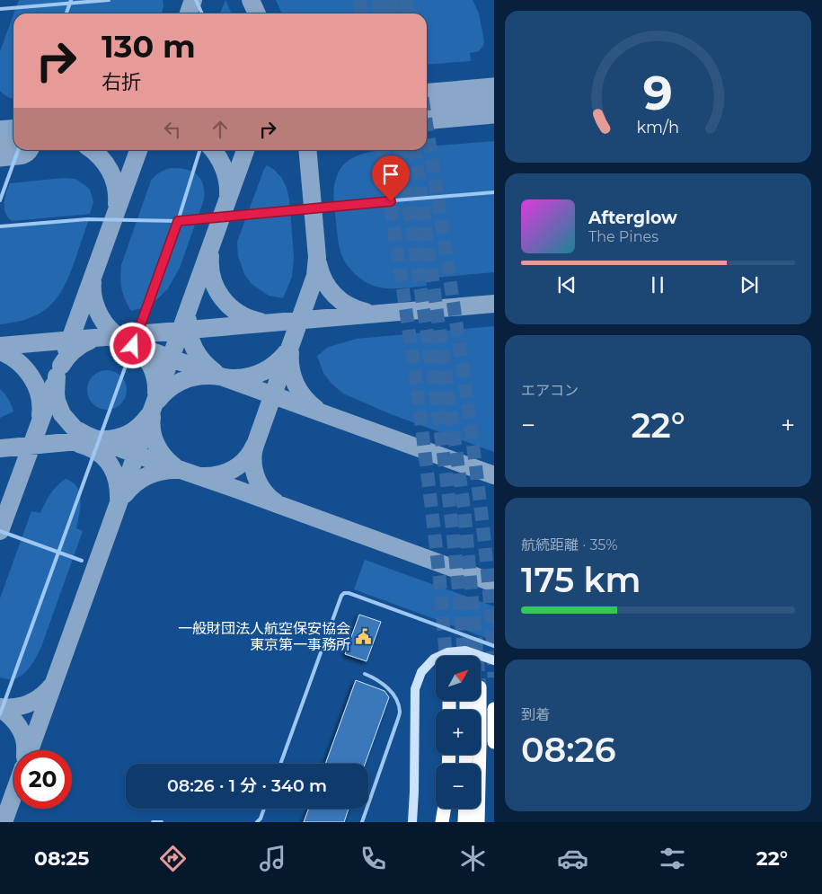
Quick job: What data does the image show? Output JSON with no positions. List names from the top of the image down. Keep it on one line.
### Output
{"places":{"public building":["一般財団法人航空保安協会 東京第一事務所"]},"north":"top right","page":{"turn":["130 m","右折"],"song":["Afterglow","The Pines"],"tile":["エアコン",["航続距離 · 35%","175 km"],["到着","08:26"]],"heat":["−","22°","+"],"map_buttons":["+","−"],"limit":"20","trip":"08:26 · 1 分 · 340 m","tabs":["08:25","22°"],"gauge":["9","km/h"]}}
